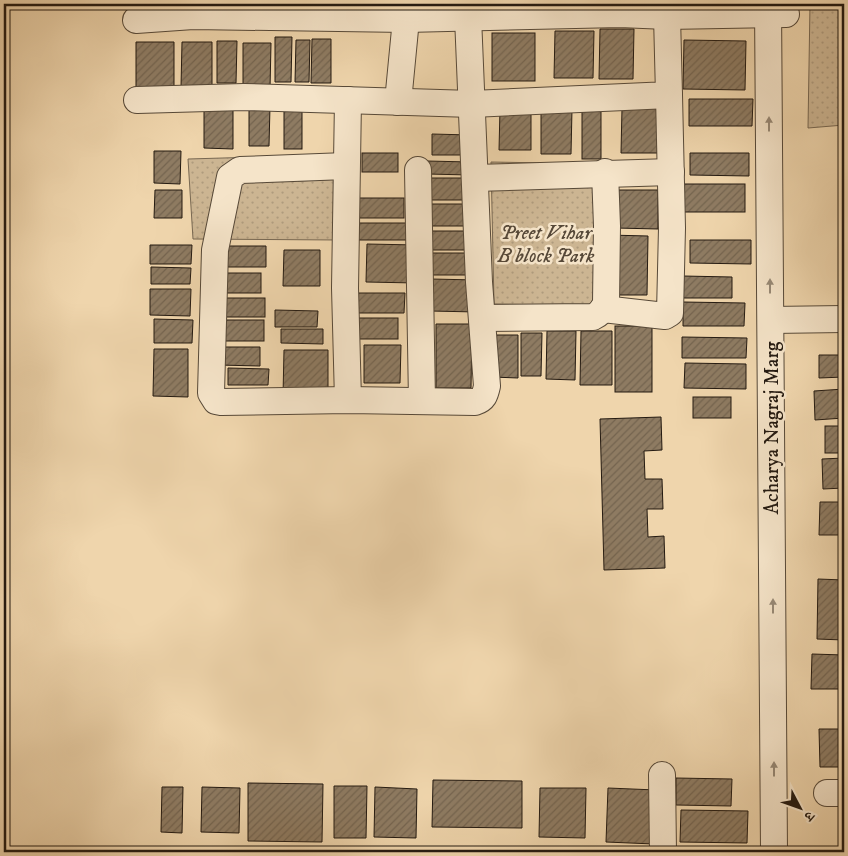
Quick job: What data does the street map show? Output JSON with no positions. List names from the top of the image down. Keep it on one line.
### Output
{"streets":{"street":["Acharya Nagraj Marg"]},"parks":["Preet Vihar B block Park"],"north":"bottom right"}
